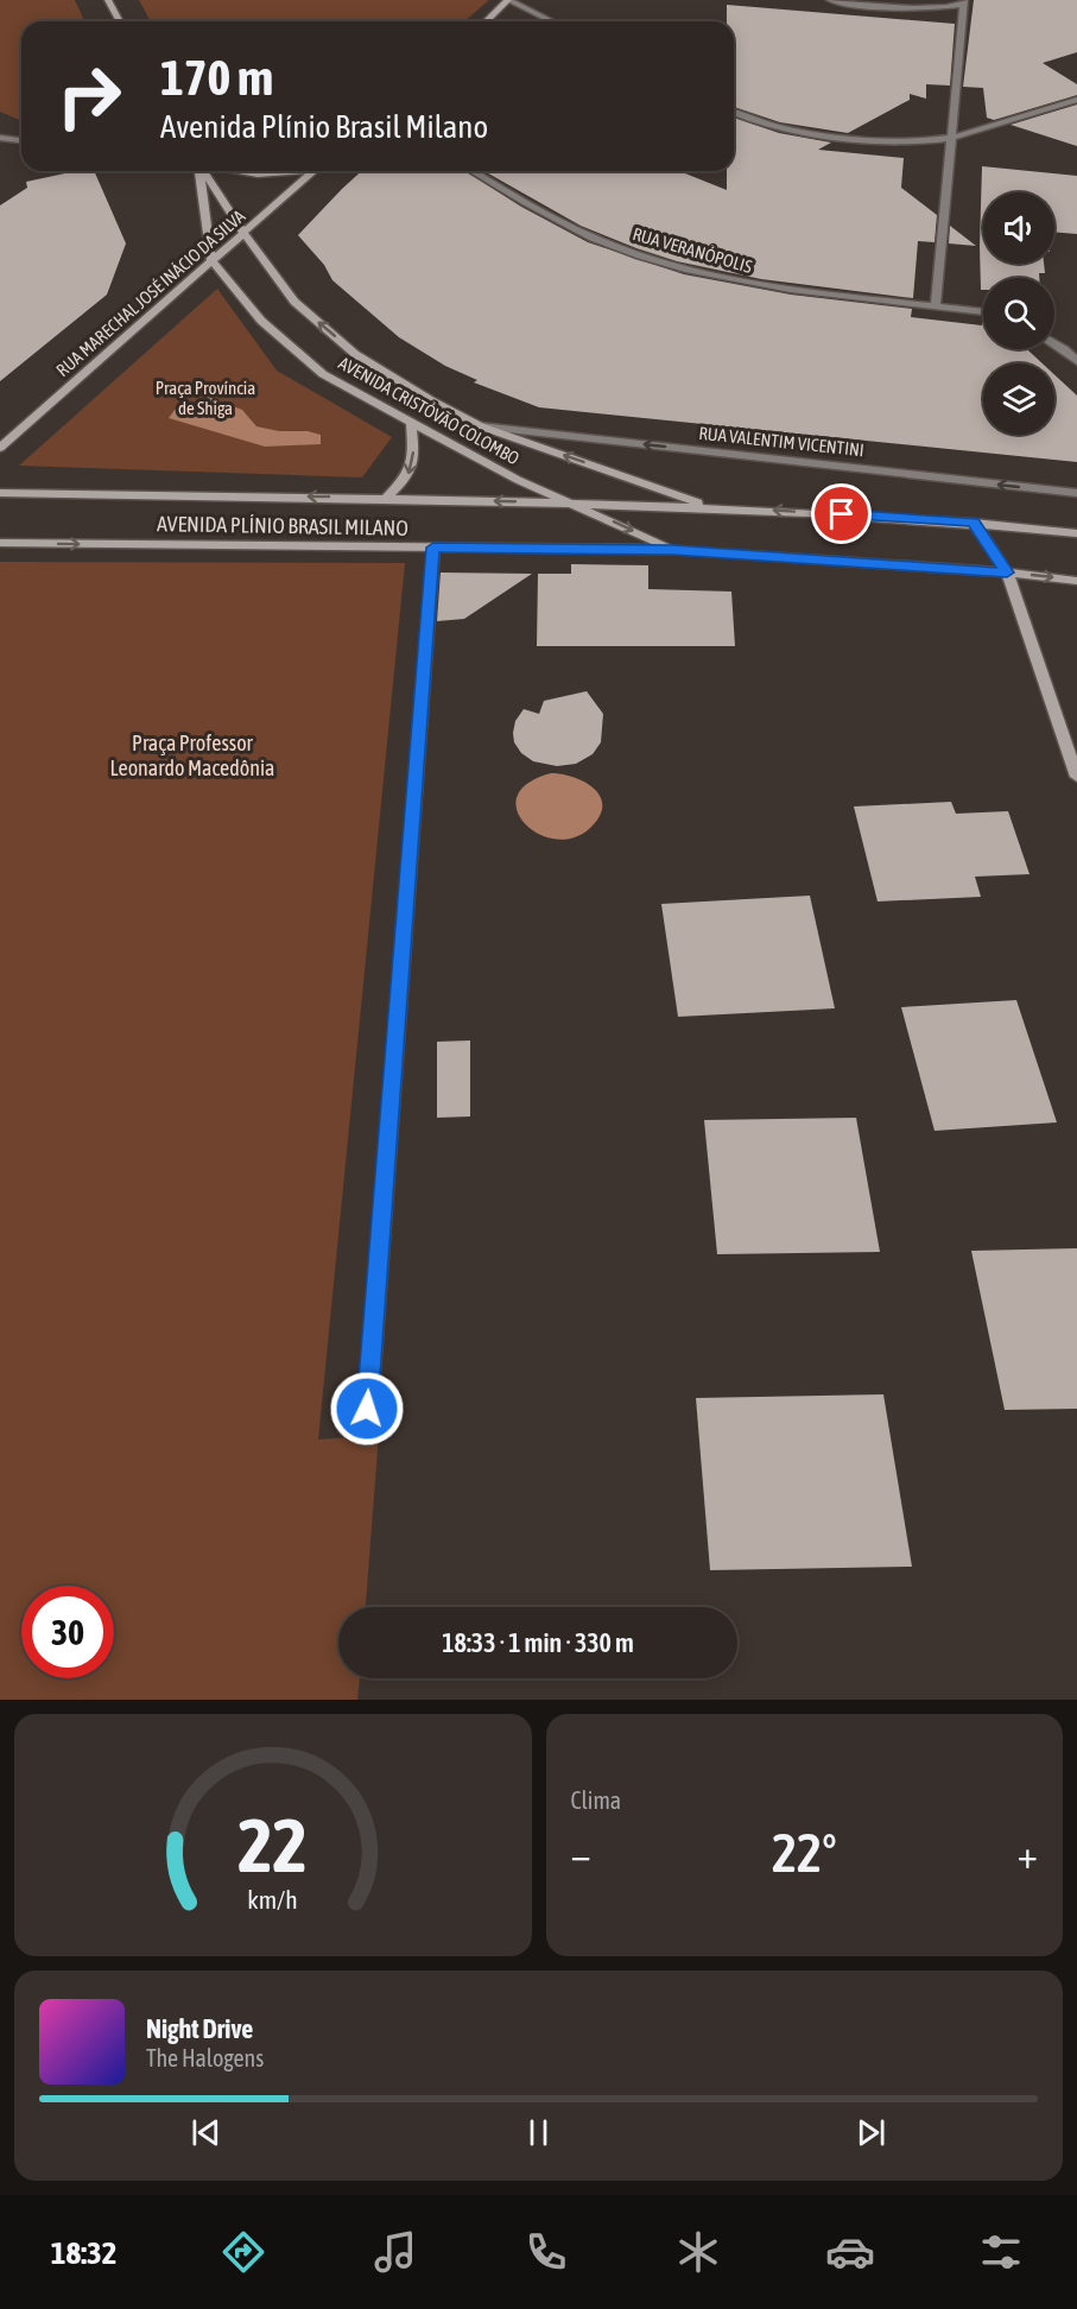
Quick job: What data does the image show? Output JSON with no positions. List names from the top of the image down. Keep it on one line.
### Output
{"streets":{"main road":["RUA MARECHAL JOSÉ INÁCIO DA SILVA","AVENIDA CRISTÓVÃO COLOMBO","AVENIDA PLÍNIO BRASIL MILANO"],"street":["RUA VERANÓPOLIS","RUA VALENTIM VICENTINI"]},"crossings":[["RUA MARECHAL JOSÉ INÁCIO DA SILVA","AVENIDA CRISTÓVÃO COLOMBO"],["AVENIDA CRISTÓVÃO COLOMBO","RUA VALENTIM VICENTINI"],["AVENIDA CRISTÓVÃO COLOMBO","AVENIDA PLÍNIO BRASIL MILANO"]],"one_way":["RUA VALENTIM VICENTINI"],"parks":["Praça Província de Shiga","Praça Professor Leonardo Macedônia"],"page":{"turn":["170 m","Avenida Plínio Brasil Milano"],"limit":"30","trip":"18:33 · 1 min · 330 m","tile":"Clima","heat":["−","22°","+"],"song":["Night Drive","The Halogens"],"tabs":"18:32","gauge":["22","km/h"]}}
